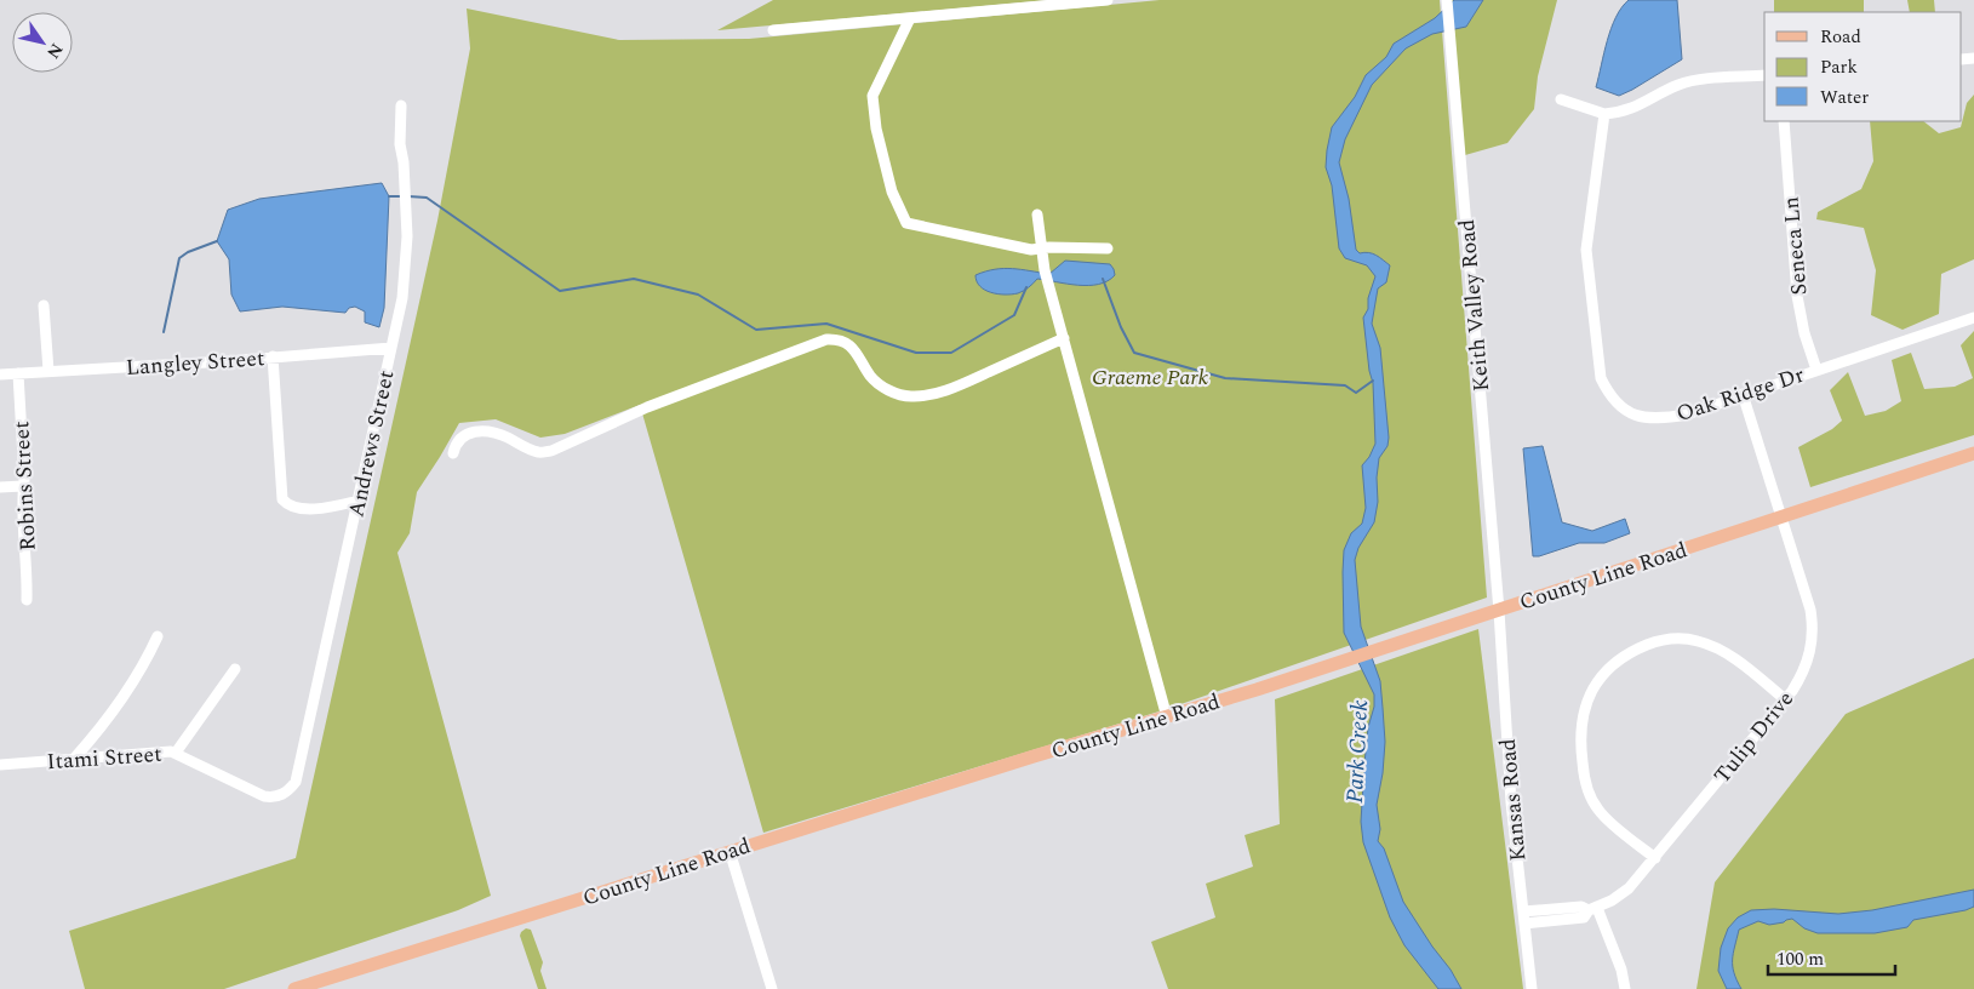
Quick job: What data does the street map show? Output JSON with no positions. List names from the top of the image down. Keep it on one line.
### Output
{"streets":{"main road":["County Line Road"],"street":["Seneca Ln","Keith Valley Road","Langley Street","Oak Ridge Dr","Andrews Street","Robins Street","Tulip Drive","Itami Street","Kansas Road"]},"crossings":[["Seneca Ln","Oak Ridge Dr"],["Keith Valley Road","County Line Road"],["Keith Valley Road","Kansas Road"],["Langley Street","Andrews Street"],["Langley Street","Robins Street"],["Oak Ridge Dr","Tulip Drive"],["Andrews Street","Itami Street"],["County Line Road","Tulip Drive"],["County Line Road","Kansas Road"],["Tulip Drive","Kansas Road"]],"water":["Park Creek"],"parks":["Graeme Park"],"legend":["Road","Park","Water"],"scale_bar":"100 m","north":"bottom right"}
